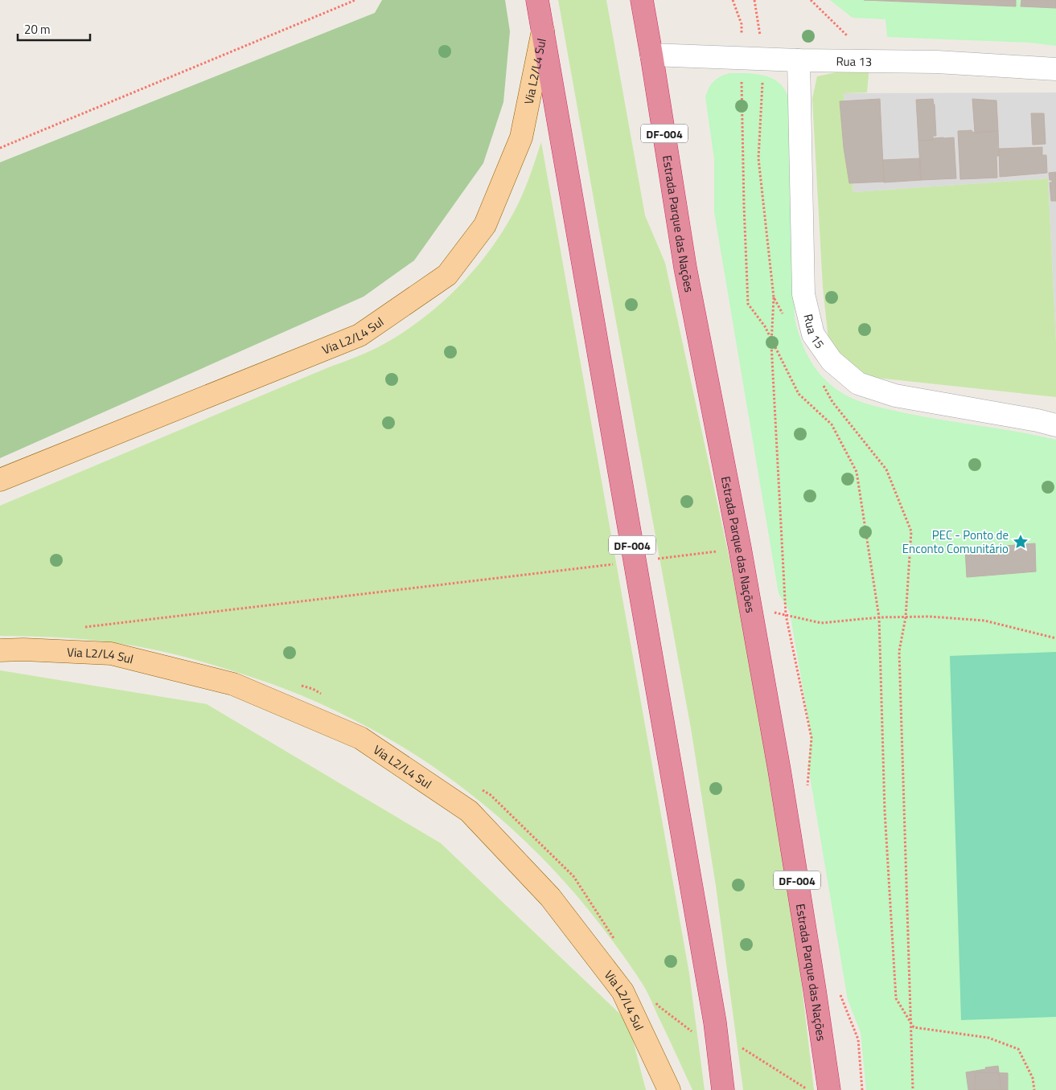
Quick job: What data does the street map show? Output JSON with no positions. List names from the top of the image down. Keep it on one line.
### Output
{"streets":{"highway":["DF-004","Estrada Parque das Nações"],"main road":["Via L2/L4 Sul"],"street":["Rua 13","Rua 15"]},"crossings":[["Rua 13","Estrada Parque das Nações"],["Rua 13","Rua 15"],["Via L2/L4 Sul","DF-004"]],"places":{"place":["PEC - Ponto de Enconto Comunitário"]},"scale_bar":"20 m"}
